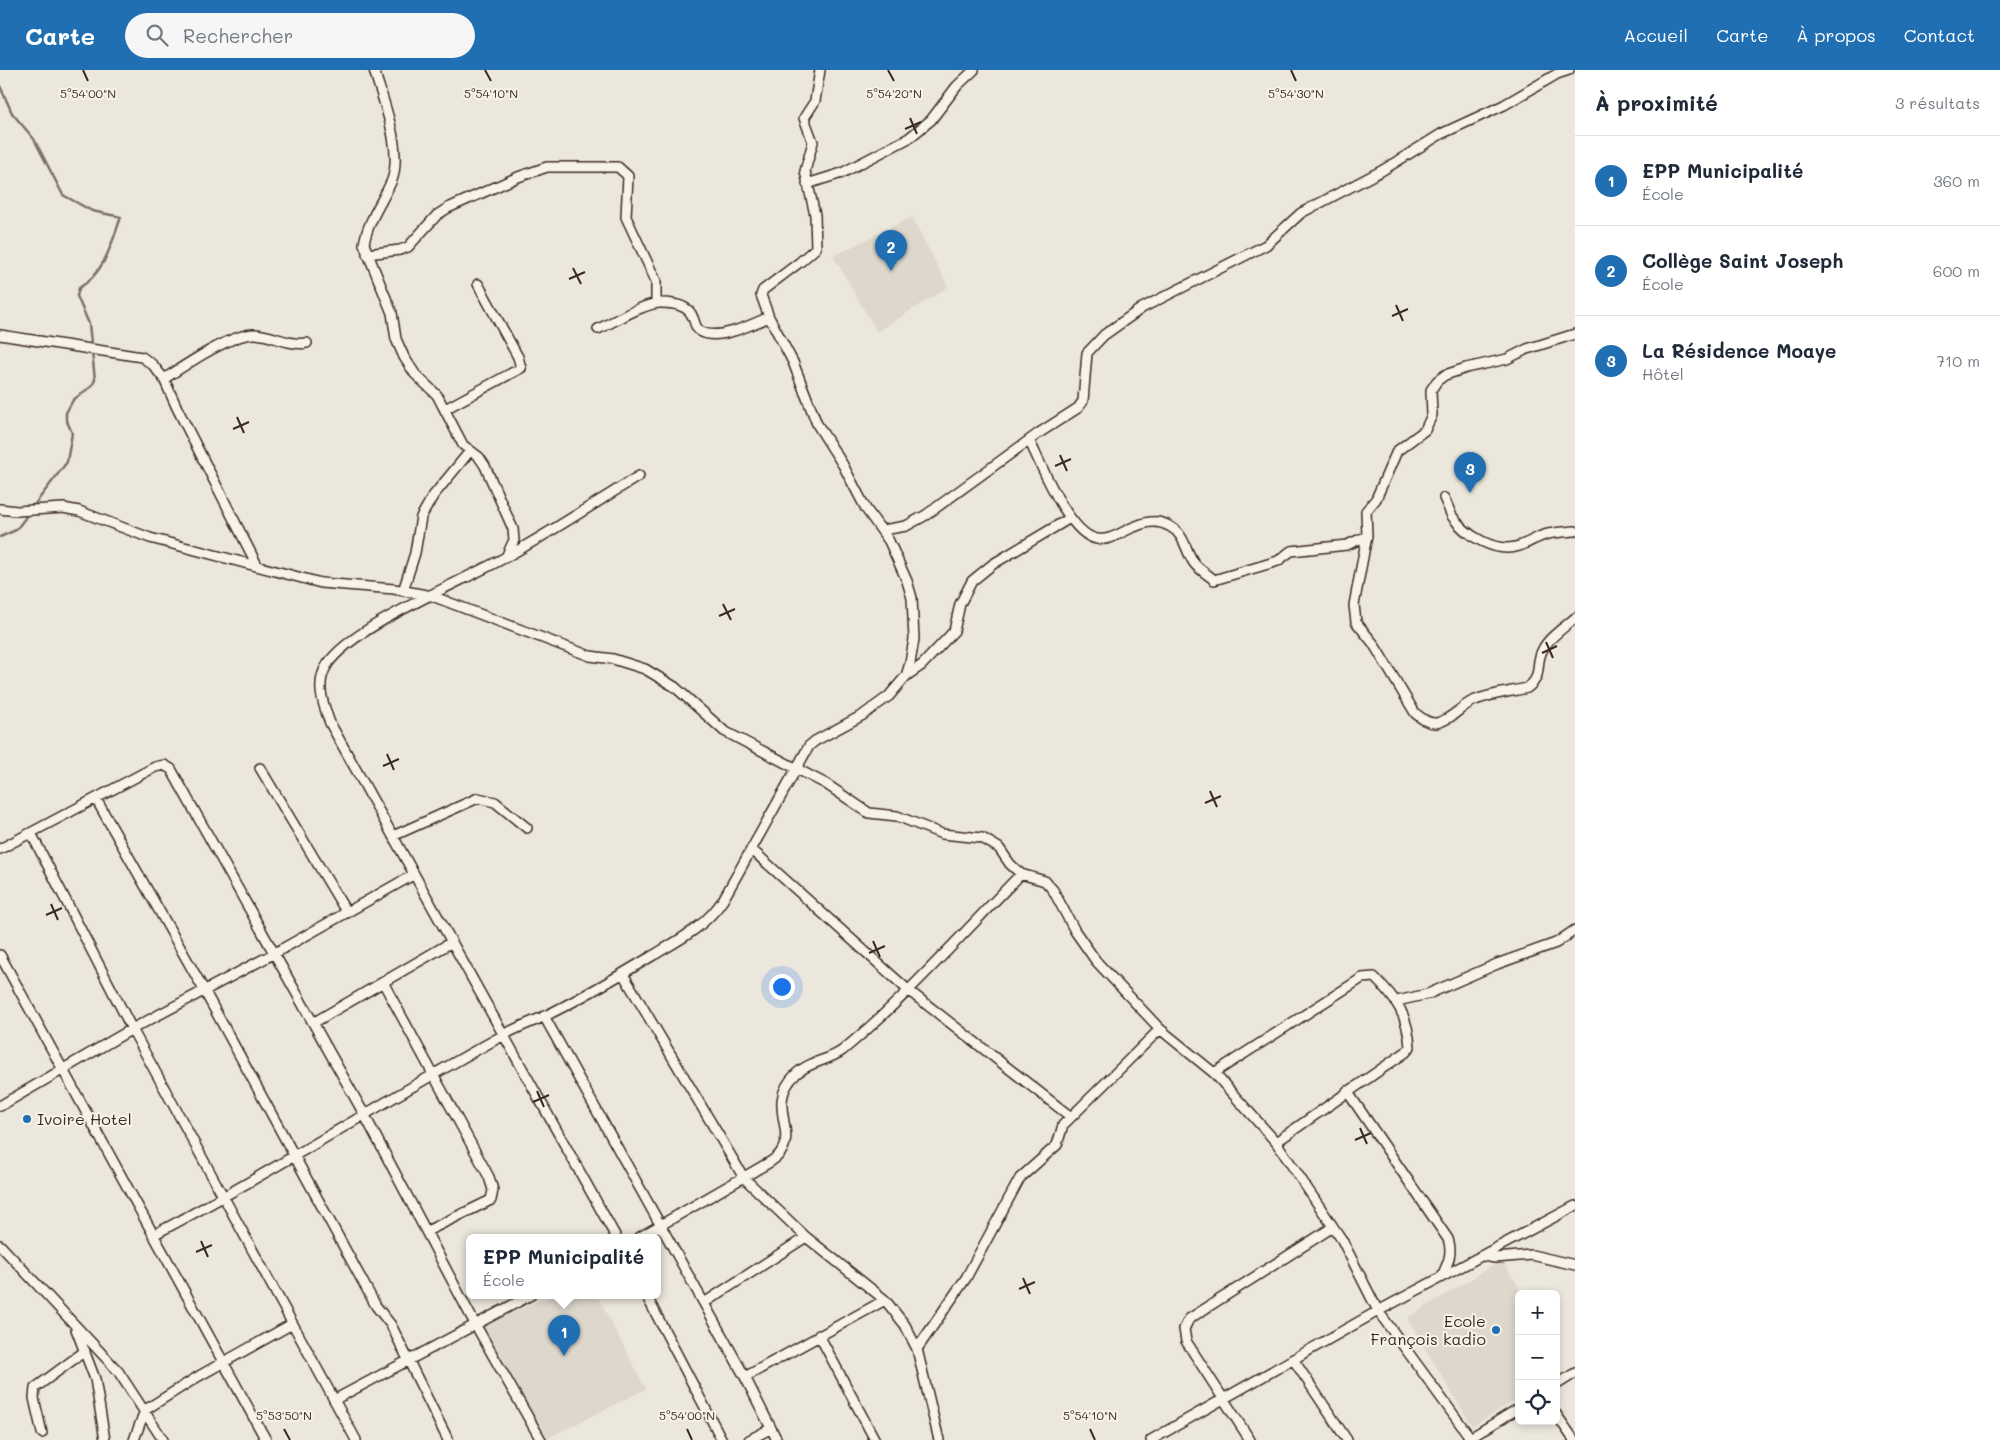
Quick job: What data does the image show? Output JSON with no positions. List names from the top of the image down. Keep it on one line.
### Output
{"places":["Ivoire Hotel","Ecole François kadio"],"page":{"header":"Carte","search":"Rechercher","nav":["Accueil","Carte","À propos","Contact"],"heading":["À proximité","3 résultats"],"list":[{"mark":"1","name":"EPP Municipalité","note":"École","value":"360 m"},{"mark":"2","name":"Collège Saint Joseph","note":"École","value":"600 m"},{"mark":"3","name":"La Résidence Moaye","note":"Hôtel","value":"710 m"}],"pins":["2","3","1"],"popup":["EPP Municipalité","École"],"map_buttons":["+","−"]},"coordinates":["5°54'00\"N","5°54'10\"N","5°54'20\"N","5°54'30\"N","5°53'50\"N"]}
